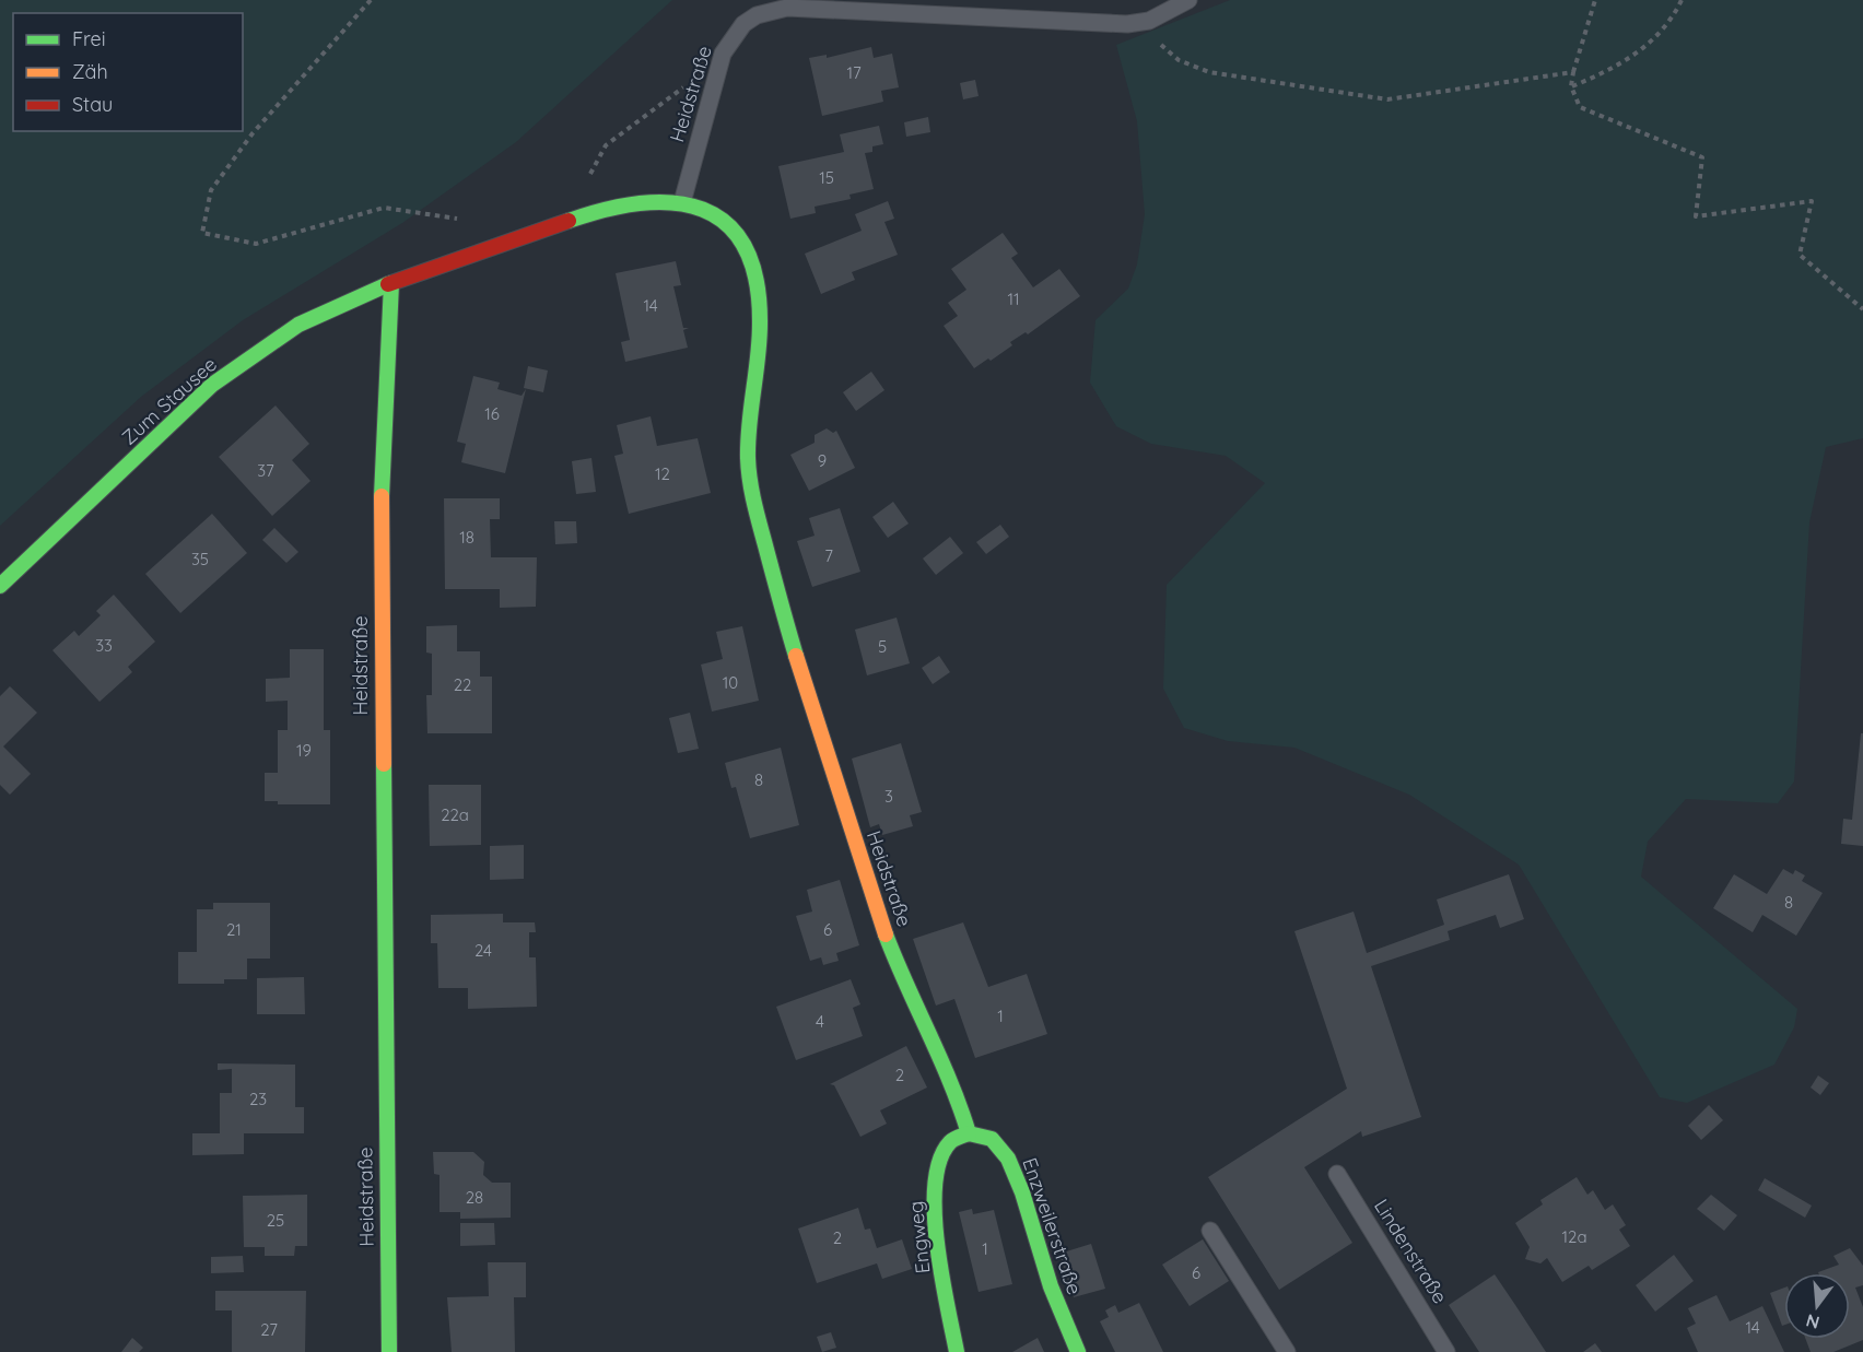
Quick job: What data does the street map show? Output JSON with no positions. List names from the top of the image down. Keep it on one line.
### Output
{"streets":{"street":["Heidstraße","Zum Stausee","Enzweilerstraße","Engweg"],"lane":["Lindenstraße"]},"crossings":[["Heidstraße","Zum Stausee"],["Heidstraße","Enzweilerstraße"],["Heidstraße","Engweg"],["Enzweilerstraße","Engweg"]],"house_numbers":["17","15","11","14","16","9","37","12","18","7","35","33","5","10","22","19","8","3","22a","8","21","6","24","1","4","2","23","28","25","12a","2","1","6","14","27"],"legend":["Frei","Zäh","Stau"],"north":"bottom"}
